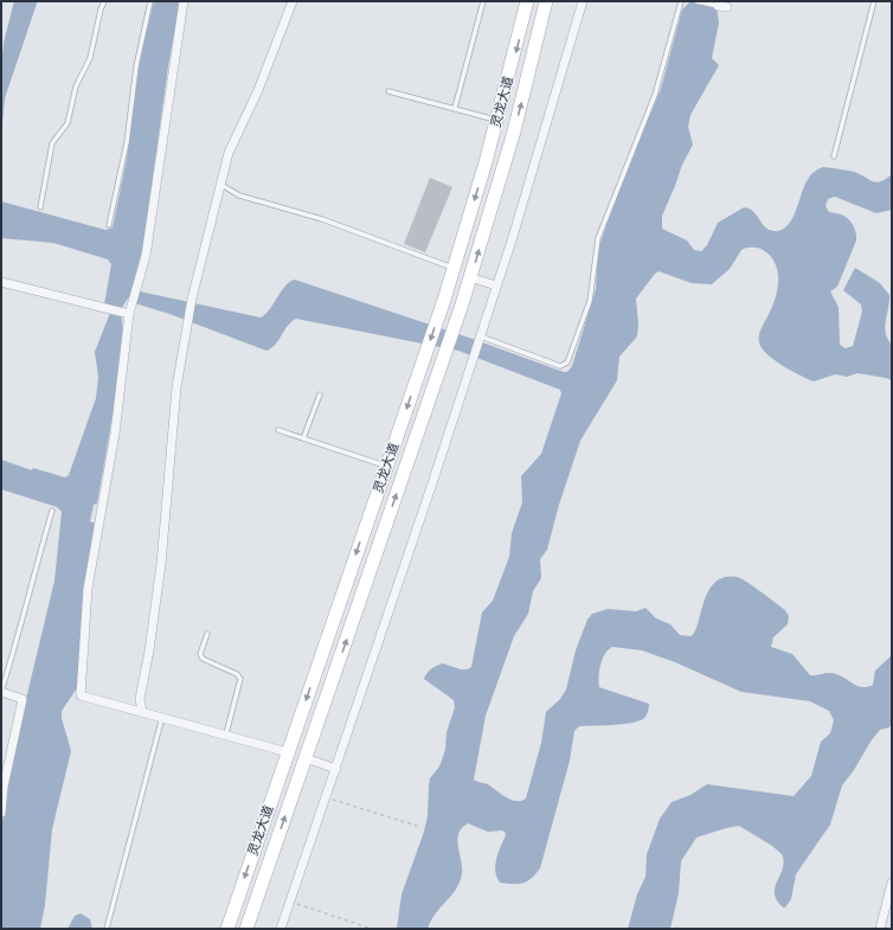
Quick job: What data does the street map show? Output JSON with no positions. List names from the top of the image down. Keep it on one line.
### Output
{"streets":{"main road":["灵龙大道"]}}
